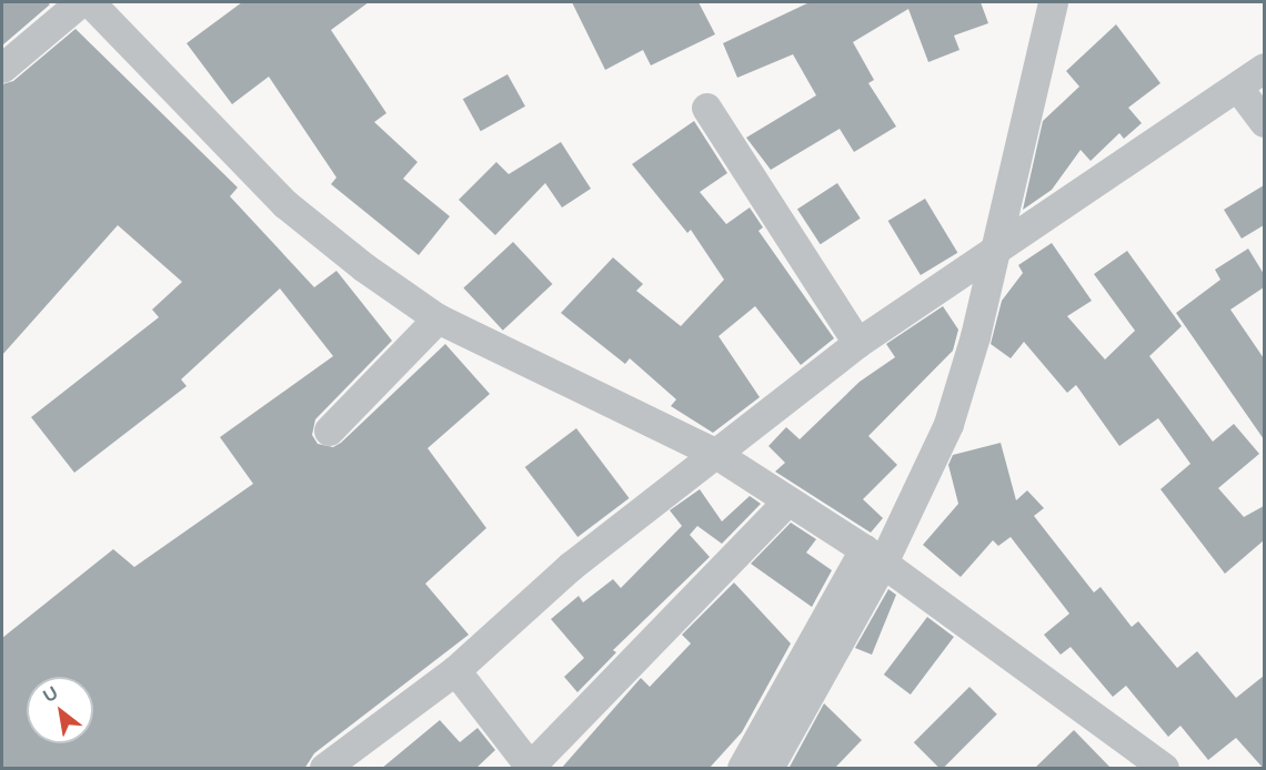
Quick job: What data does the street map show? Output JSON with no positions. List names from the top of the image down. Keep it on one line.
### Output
{"north":"top left"}
